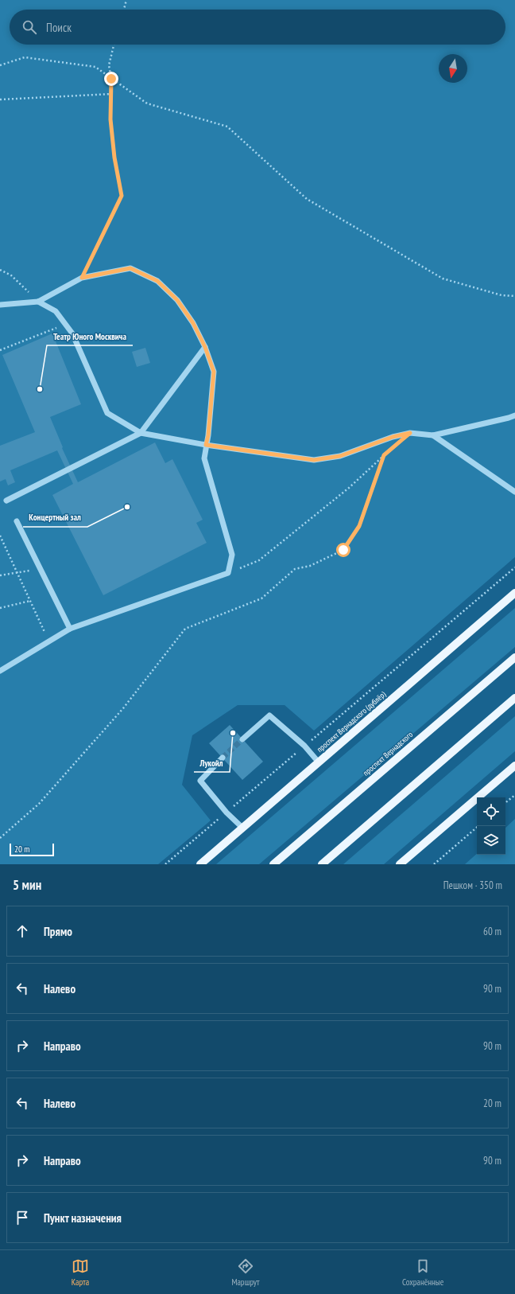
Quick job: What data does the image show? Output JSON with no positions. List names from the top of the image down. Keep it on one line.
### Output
{"streets":{"main road":["проспект Вернадского (дублёр)","проспект Вернадского"]},"places":["Театр Юного Москвича","Концертный зал","Лукойл"],"scale_bar":"20 m","north":"bottom","page":{"search":"Поиск","scale":"20 m","heading":["5 мин","Пешком · 350 m"],"list":[["Прямо","60 m"],["Налево","90 m"],["Направо","90 m"],["Налево","20 m"],["Направо","90 m"],"Пункт назначения"],"nav":["Карта","Маршрут","Сохранённые"]}}
